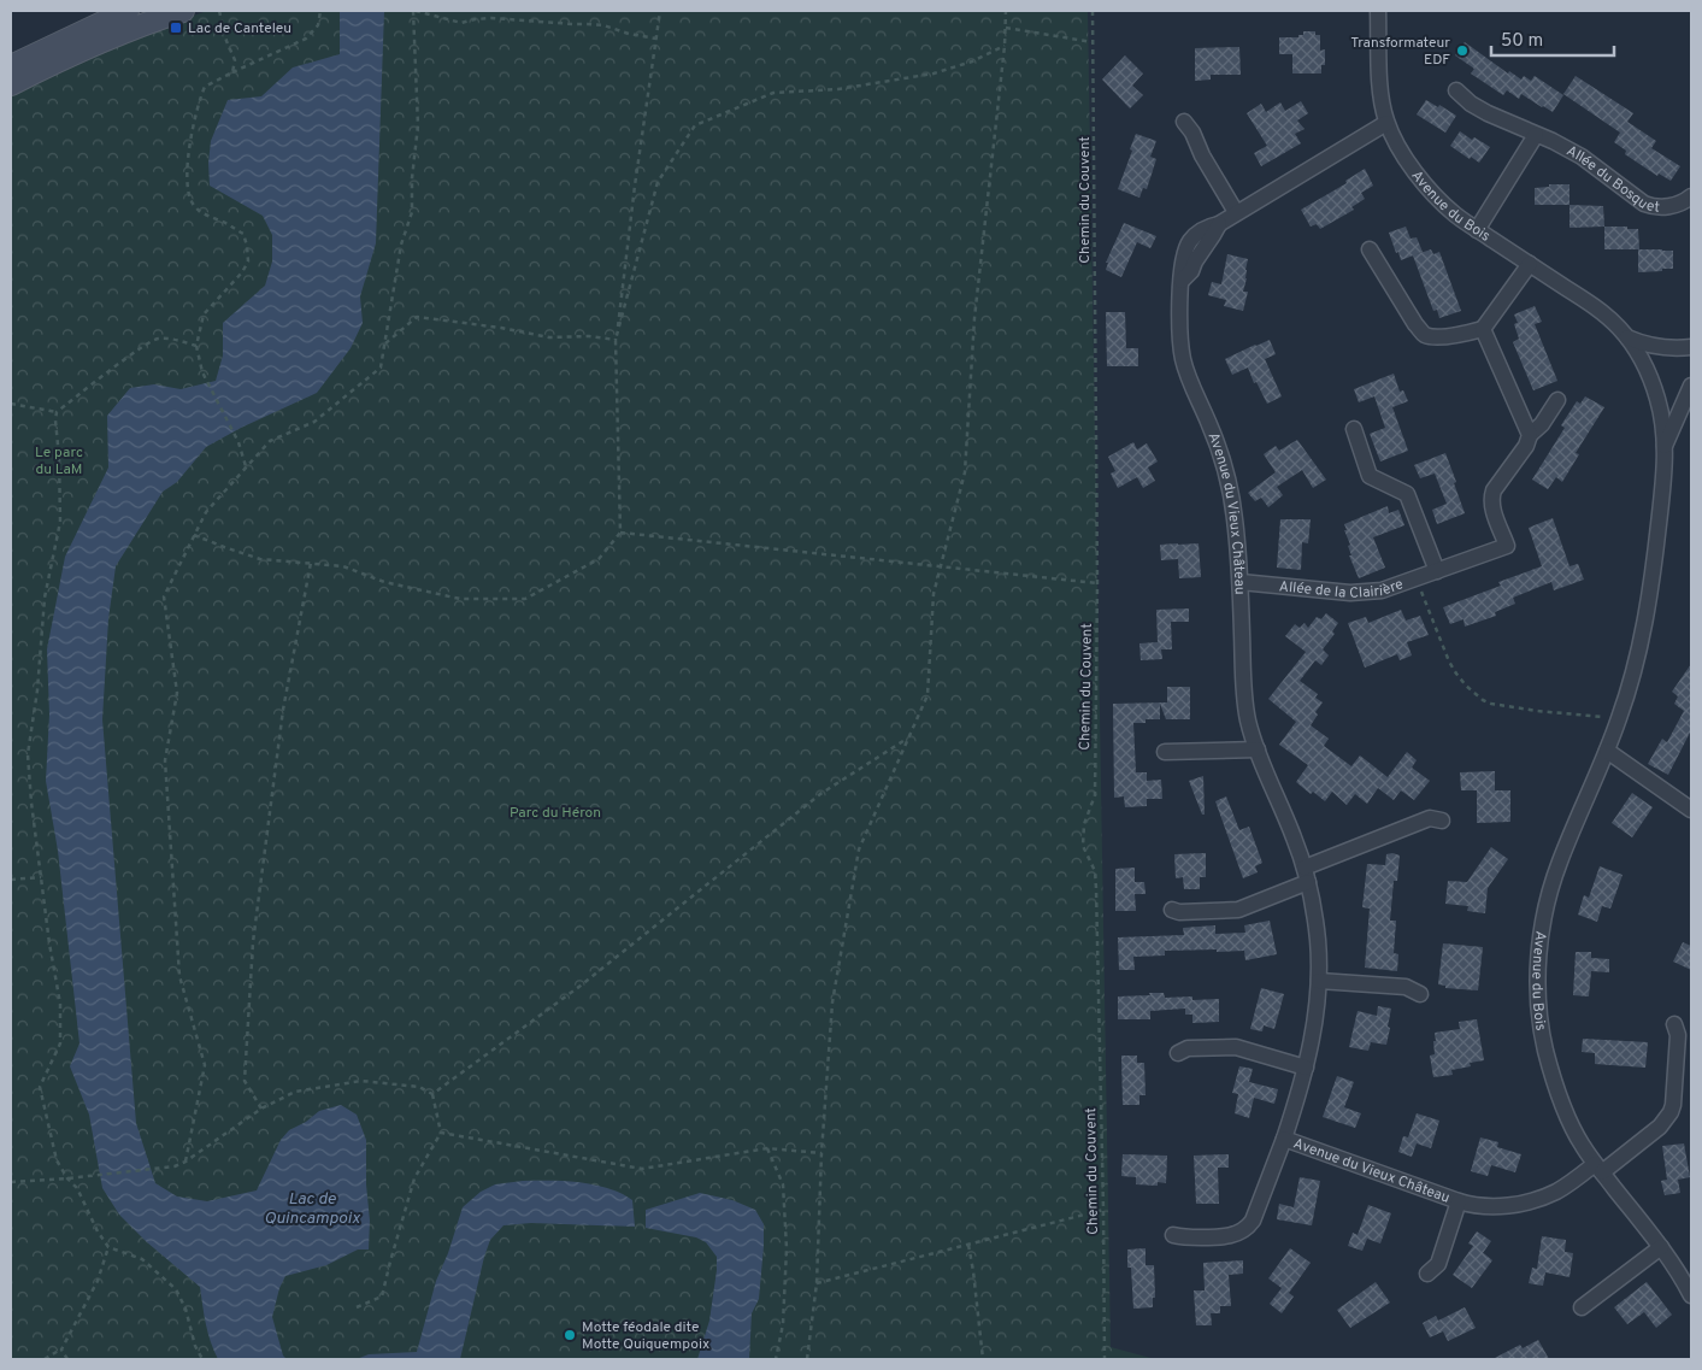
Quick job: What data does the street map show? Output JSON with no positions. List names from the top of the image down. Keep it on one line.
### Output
{"streets":{"street":["Allée du Bosquet","Avenue du Bois","Avenue du Vieux Château","Allée de la Clairière"],"path":["Chemin du Couvent"]},"crossings":[["Avenue du Bois","Avenue du Vieux Château"],["Avenue du Vieux Château","Allée de la Clairière"]],"water":["Lac de Quincampoix"],"parks":["Le parc du LaM","Parc du Héron"],"places":{"transit":["Lac de Canteleu"],"other":["Transformateur EDF","Motte féodale dite Motte Quiquempoix"]},"scale_bar":"50 m"}
